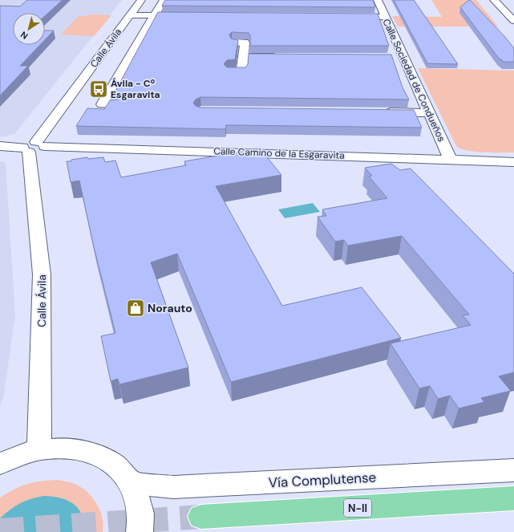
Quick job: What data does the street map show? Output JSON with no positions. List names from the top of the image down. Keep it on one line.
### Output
{"streets":{"main road":["N-II"],"street":["Calle Ávila","Calle Sociedad de Condueños","Calle Camino de la Esgaravita","Vía Complutense"]},"crossings":[["Calle Ávila","Calle Camino de la Esgaravita"],["Calle Sociedad de Condueños","Calle Camino de la Esgaravita"]],"places":{"bus stop":["Ávila - Cº Esgaravita"],"shop":["Norauto"]},"north":"bottom left"}
